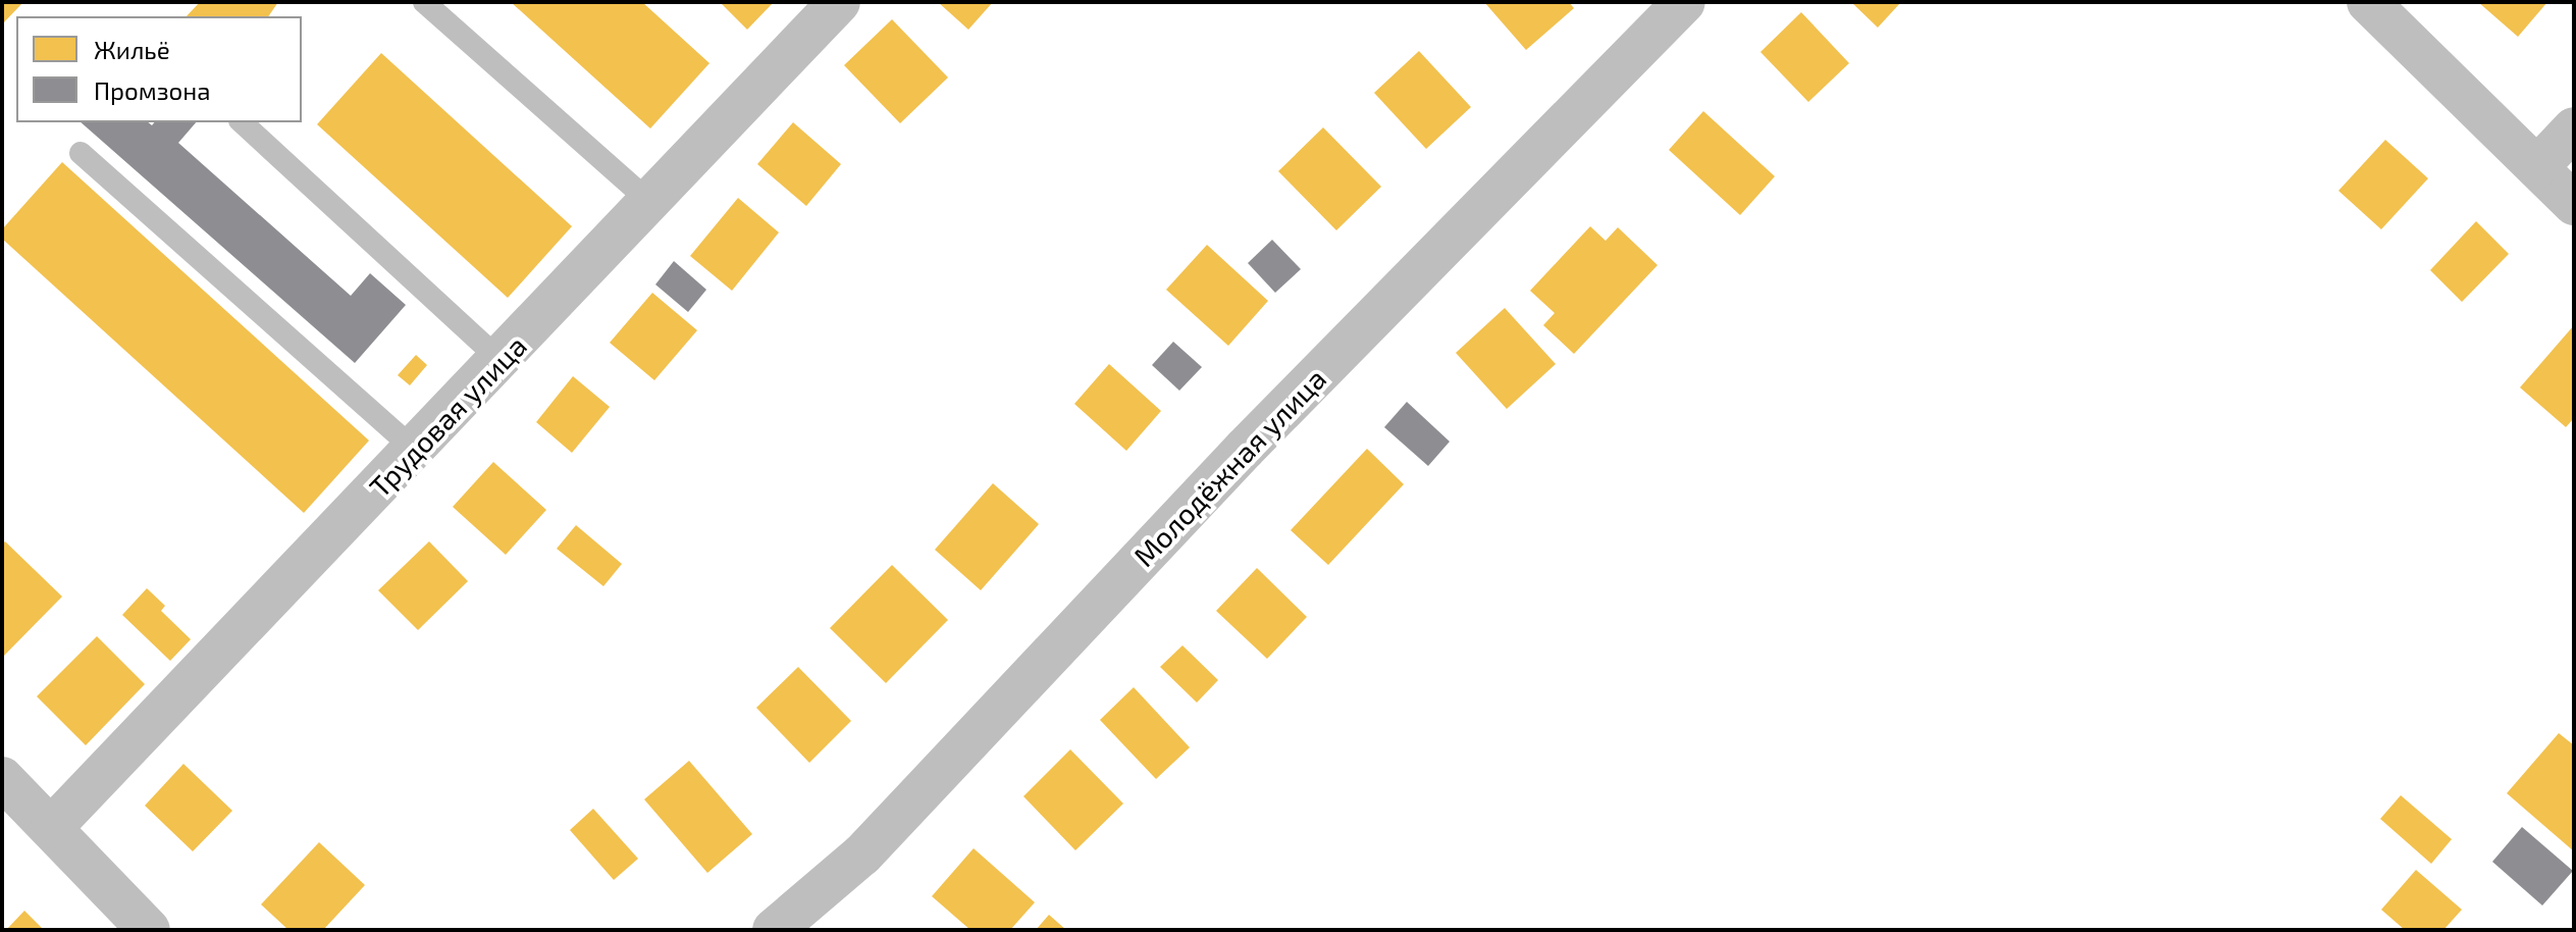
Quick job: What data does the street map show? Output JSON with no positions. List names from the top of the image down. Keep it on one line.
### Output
{"streets":{"street":["Трудовая улица","Молодёжная улица"]},"legend":["Жильё","Промзона"]}
